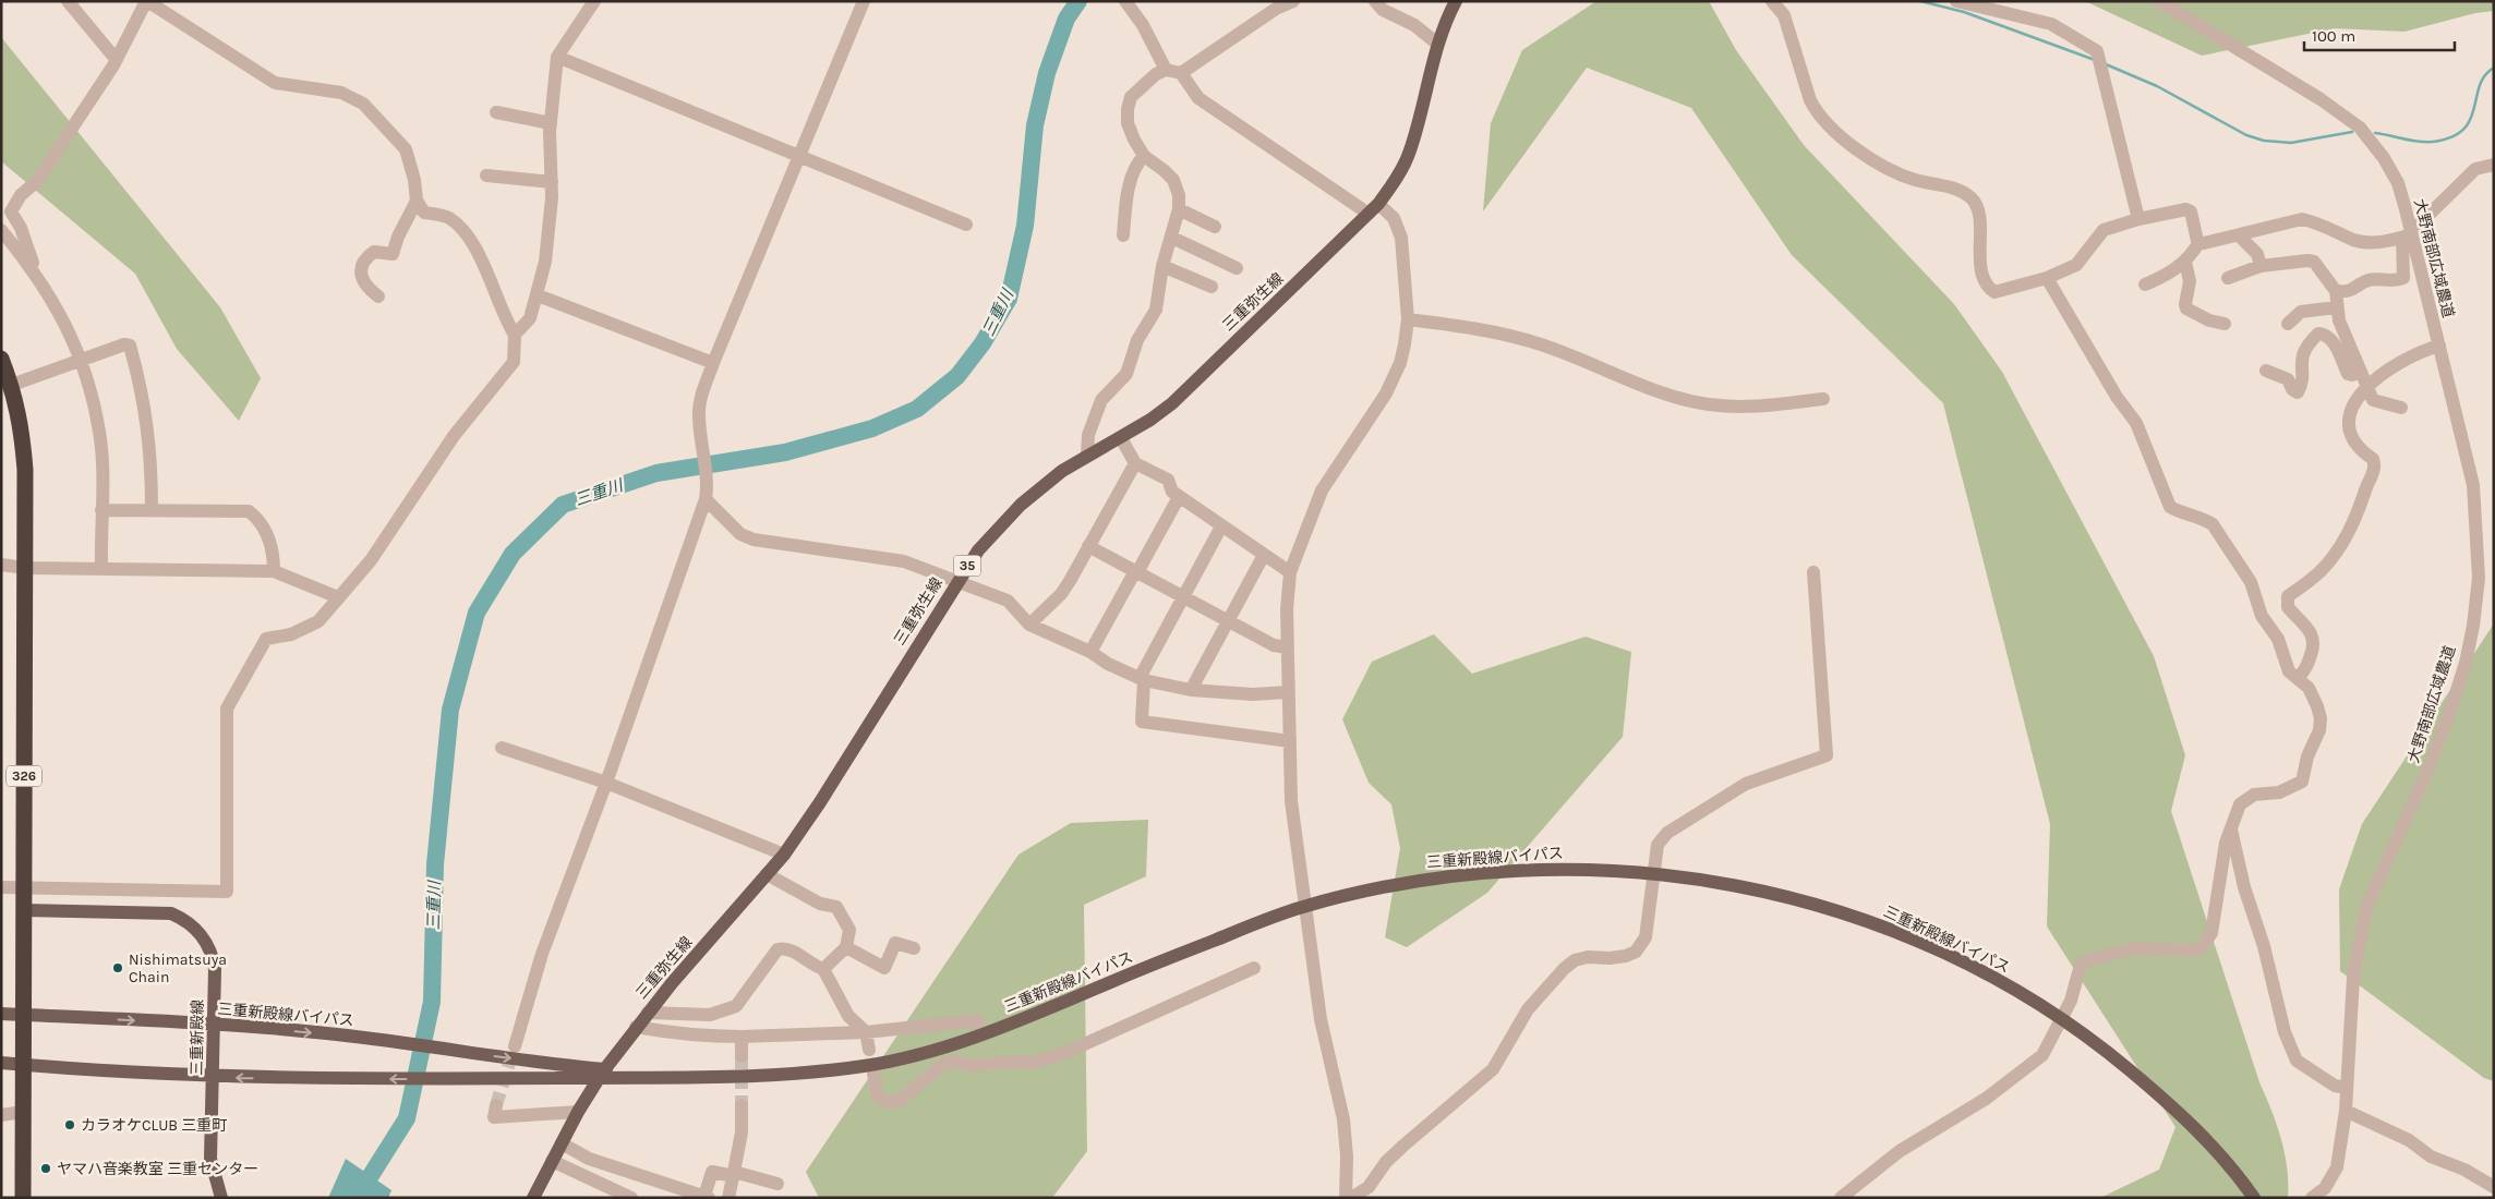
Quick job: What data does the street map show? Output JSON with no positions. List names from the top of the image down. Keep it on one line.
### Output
{"streets":{"highway":["326"],"main road":["三重弥生線","35","三重新殿線バイパス","三重新殿線"],"street":["大野南部広域農道"]},"crossings":[["326","三重新殿線"],["三重新殿線バイパス","三重新殿線"]],"water":["三重川"],"places":["Nishimatsuya Chain","カラオケCLUB 三重町","ヤマハ音楽教室 三重センター"],"scale_bar":"100 m"}
